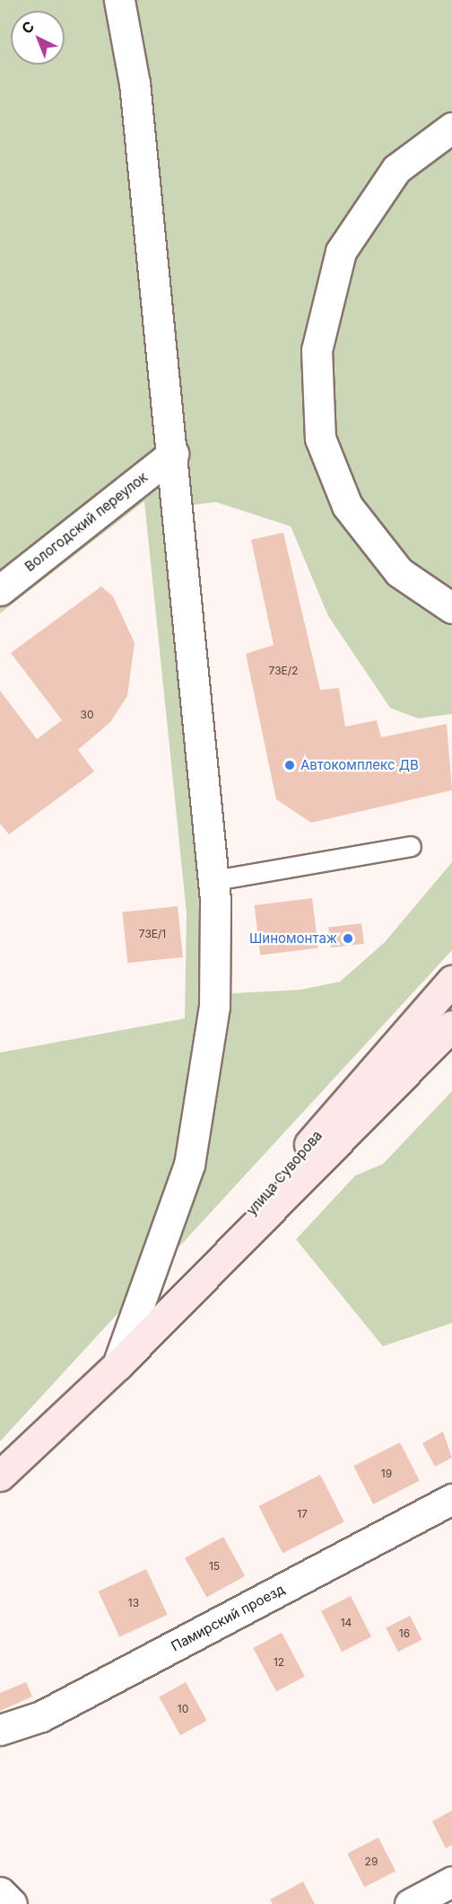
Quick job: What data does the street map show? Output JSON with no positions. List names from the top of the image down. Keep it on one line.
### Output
{"streets":{"main road":["улица Суворова"],"street":["Вологодский переулок","Памирский проезд"]},"places":["Автокомплекс ДВ","Шиномонтаж"],"house_numbers":["73Е/2","30","73Е/1","19","17","15","13","14","16","12","10","29"],"north":"top left"}
